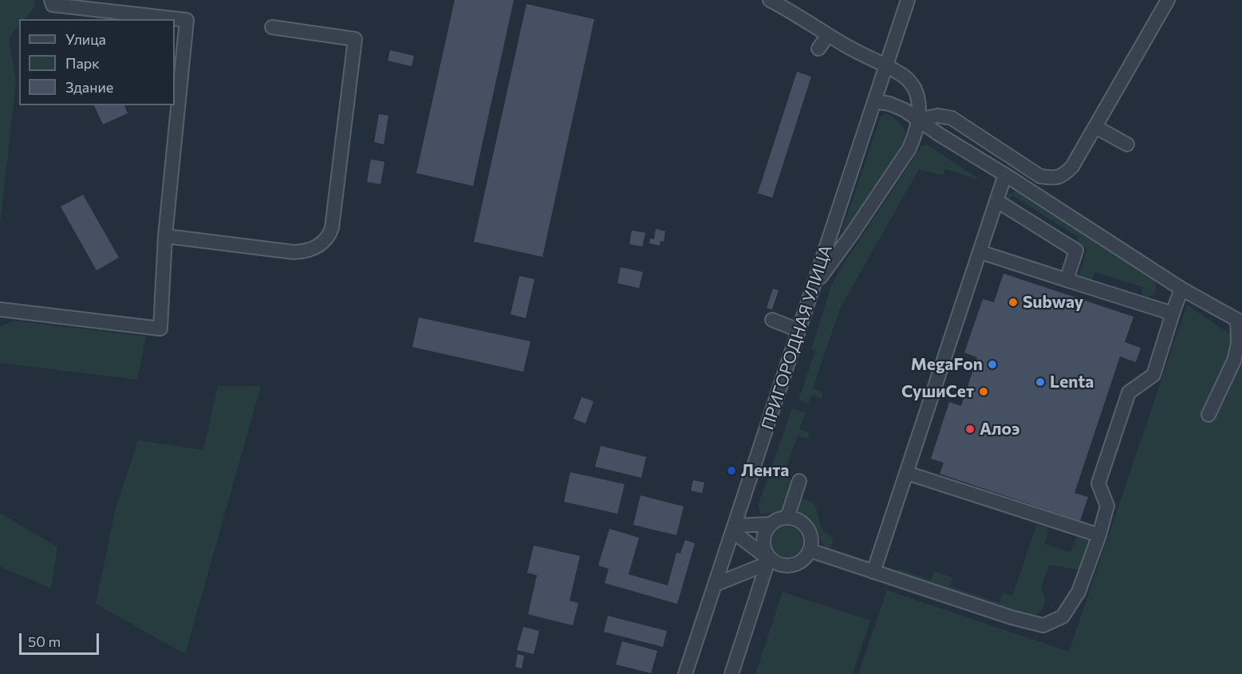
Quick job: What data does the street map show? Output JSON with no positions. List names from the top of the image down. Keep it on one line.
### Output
{"streets":{"street":["ПРИГОРОДНАЯ УЛИЦА"]},"places":["Subway","MegaFon","Lenta","СушиСет","Алоэ","Лента"],"legend":["Улица","Парк","Здание"],"scale_bar":"50 m"}
